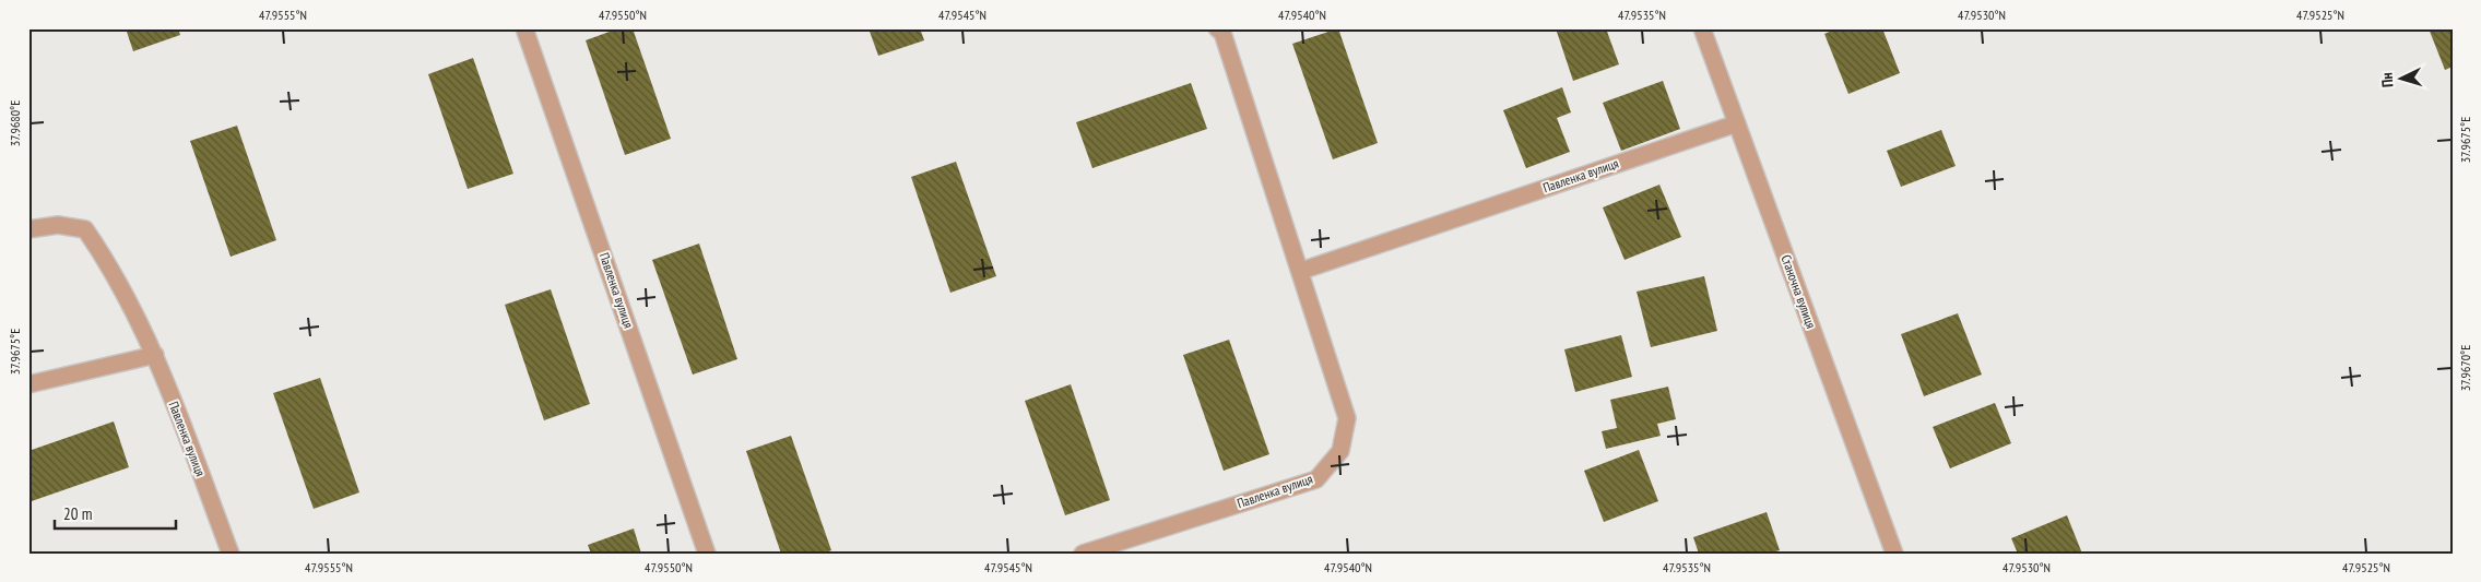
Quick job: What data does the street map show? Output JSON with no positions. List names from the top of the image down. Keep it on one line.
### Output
{"streets":{"street":["Павленка вулиця","Станочна вулиця"]},"crossings":[["Павленка вулиця","Станочна вулиця"]],"scale_bar":"20 m","north":"left","coordinates":["47.9555°N","47.9550°N","47.9545°N","47.9540°N","47.9535°N","47.9530°N","47.9525°N","37.9680°E","37.9675°E","37.9670°E"]}
